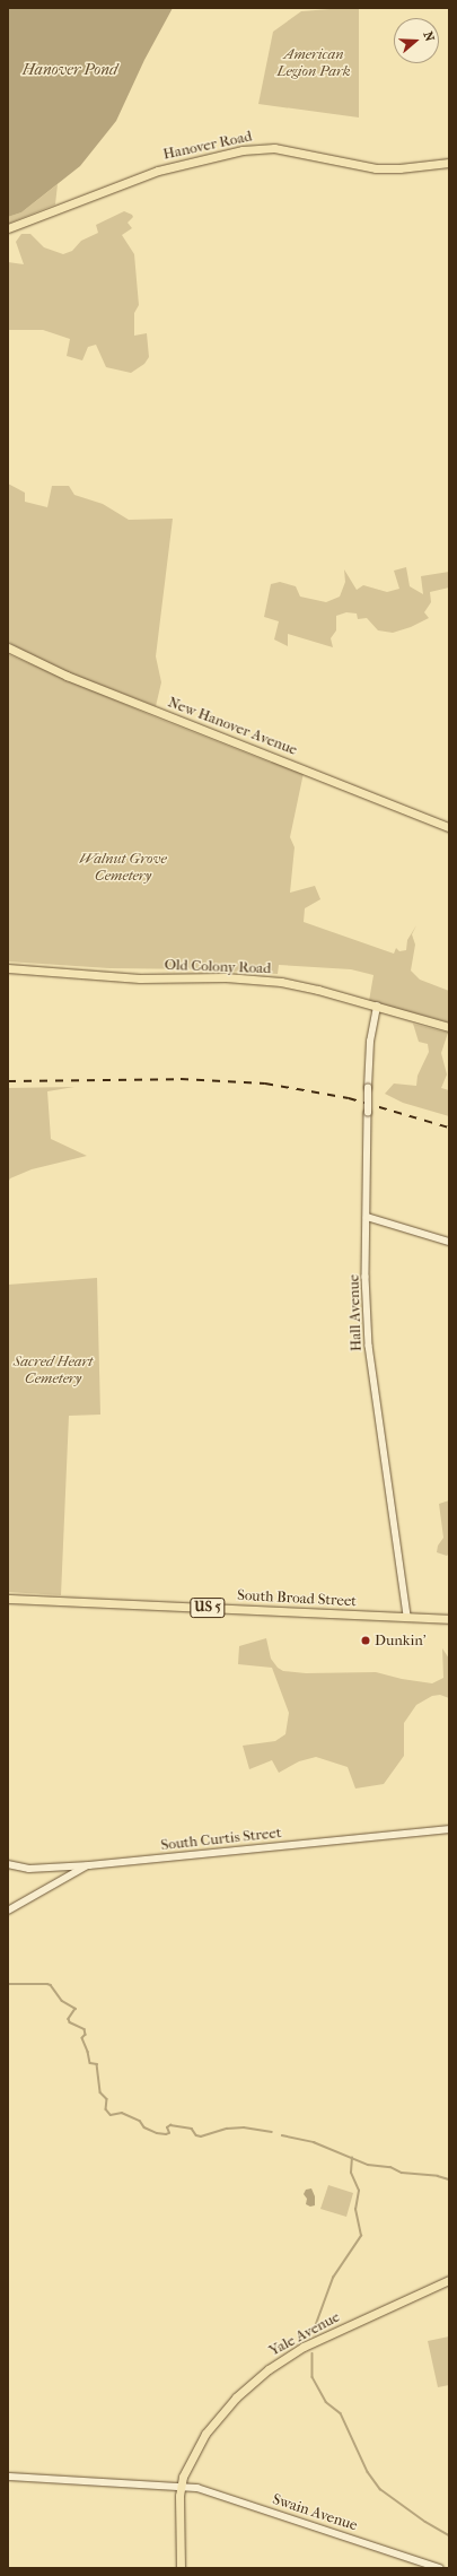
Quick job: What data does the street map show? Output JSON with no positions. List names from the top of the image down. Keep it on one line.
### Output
{"streets":{"main road":["Hanover Road","New Hanover Avenue","Old Colony Road","South Broad Street","US 5","Yale Avenue"],"street":["Hall Avenue","South Curtis Street","Swain Avenue"]},"crossings":[["Old Colony Road","Hall Avenue"],["Hall Avenue","South Broad Street"],["Yale Avenue","Swain Avenue"]],"water":["Hanover Pond"],"parks":["American Legion Park","Walnut Grove Cemetery","Sacred Heart Cemetery"],"places":["Dunkin'"],"north":"right"}
